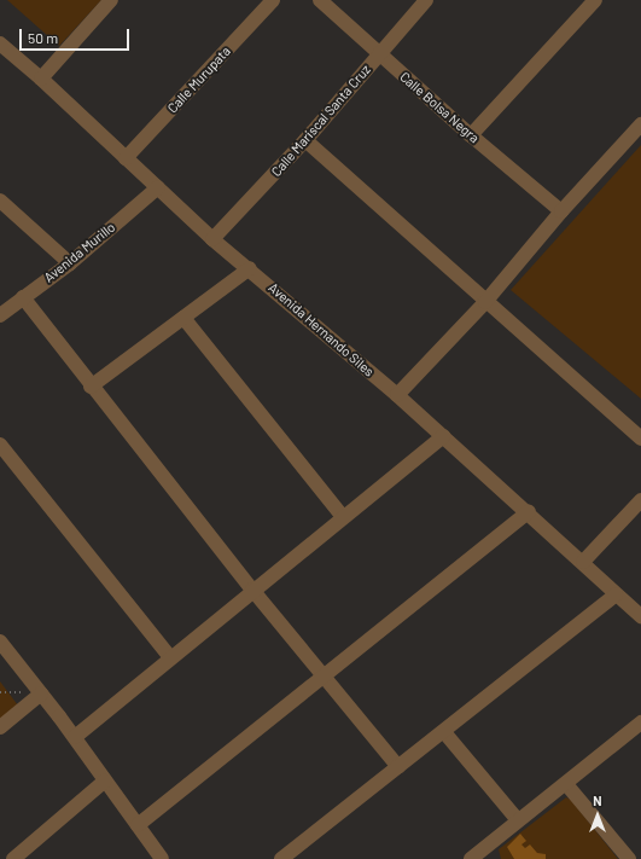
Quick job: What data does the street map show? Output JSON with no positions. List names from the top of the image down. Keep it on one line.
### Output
{"streets":{"street":["Calle Murupata","Calle Bolsa Negra","Calle Mariscal Santa Cruz","Avenida Murillo","Avenida Hernando Siles"]},"crossings":[["Calle Murupata","Avenida Hernando Siles"],["Calle Bolsa Negra","Calle Mariscal Santa Cruz"],["Calle Mariscal Santa Cruz","Avenida Hernando Siles"],["Avenida Murillo","Avenida Hernando Siles"]],"scale_bar":"50 m","north":"top"}
